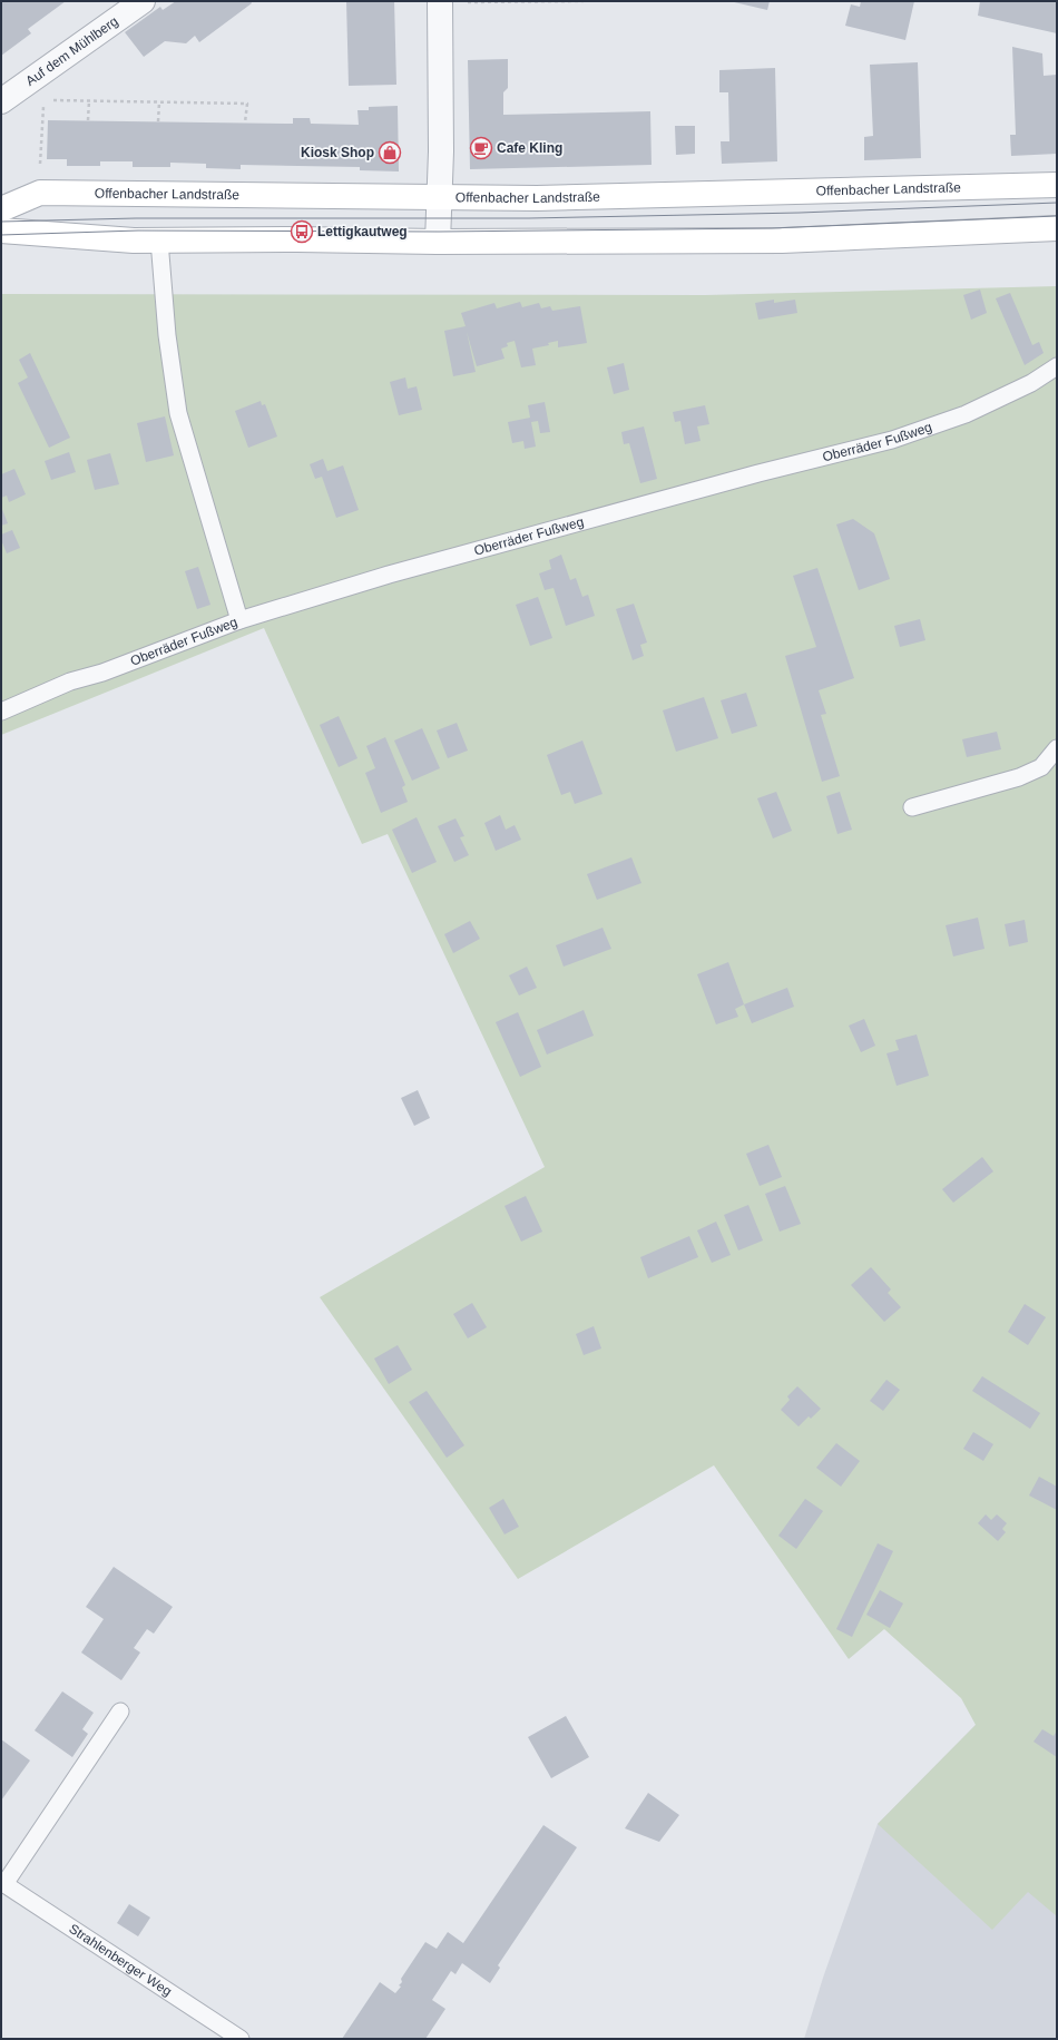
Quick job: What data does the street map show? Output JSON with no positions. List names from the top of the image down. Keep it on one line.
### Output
{"streets":{"main road":["Offenbacher Landstraße"],"street":["Auf dem Mühlberg"],"lane":["Oberräder Fußweg","Strahlenberger Weg"]},"places":{"cafe":["Cafe Kling"],"shop":["Kiosk Shop"],"bus stop":["Lettigkautweg"]}}
